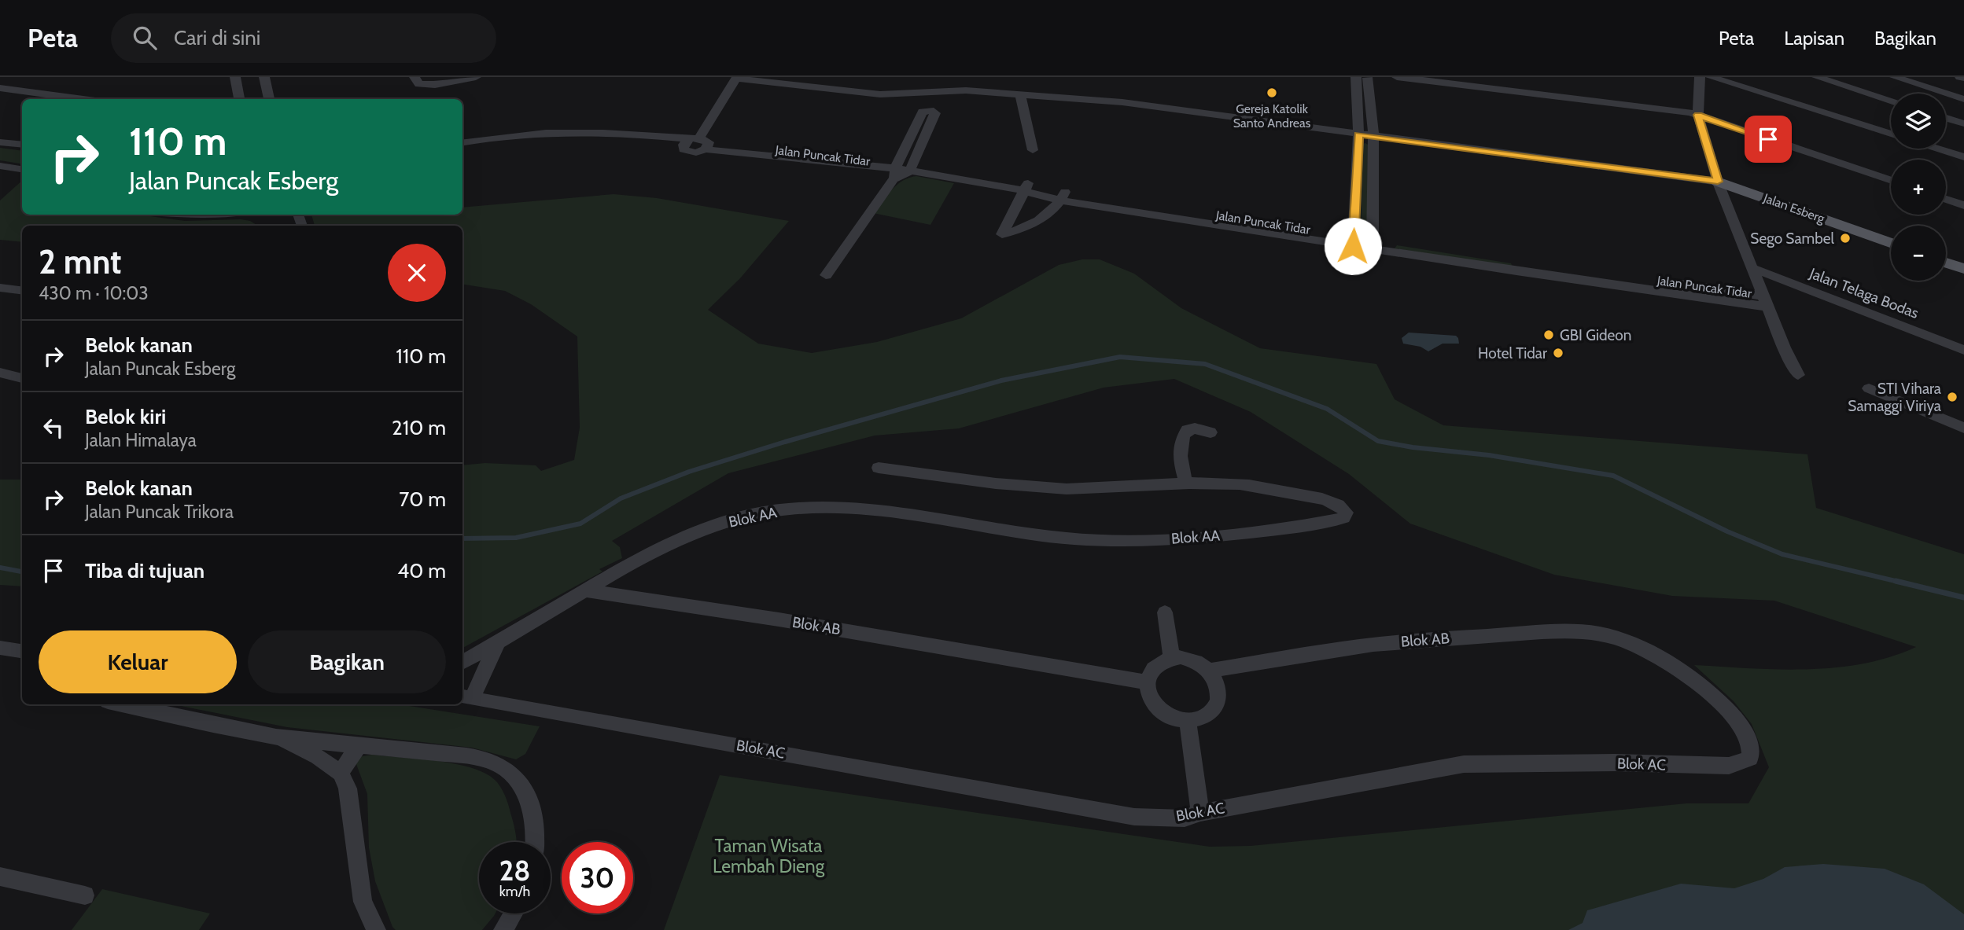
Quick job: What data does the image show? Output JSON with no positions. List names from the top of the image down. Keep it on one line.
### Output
{"streets":{"main road":["Jalan Esberg"],"street":["Jalan Puncak Tidar","Jalan Telaga Bodas","Blok AA","Blok AB","Blok AC"]},"crossings":[["Jalan Puncak Tidar","Jalan Esberg"],["Jalan Puncak Tidar","Jalan Telaga Bodas"],["Blok AA","Blok AB"],["Blok AB","Blok AC"]],"parks":["Taman Wisata Lembah Dieng"],"places":["Gereja Katolik Santo Andreas","Sego Sambel","GBI Gideon","Hotel Tidar","STI Vihara Samaggi Viriya"],"page":{"header":"Peta","search":"Cari di sini","nav":["Peta","Lapisan","Bagikan"],"map_buttons":["+","−"],"turn":["110 m","Jalan Puncak Esberg"],"heading":["2 mnt","430 m · 10:03"],"list":[{"name":"Belok kanan","note":"Jalan Puncak Esberg","value":"110 m"},{"name":"Belok kiri","note":"Jalan Himalaya","value":"210 m"},{"name":"Belok kanan","note":"Jalan Puncak Trikora","value":"70 m"},{"name":"Tiba di tujuan","value":"40 m"}],"buttons":["Keluar","Bagikan"],"speed":"28 km/h","limit":"30"}}
